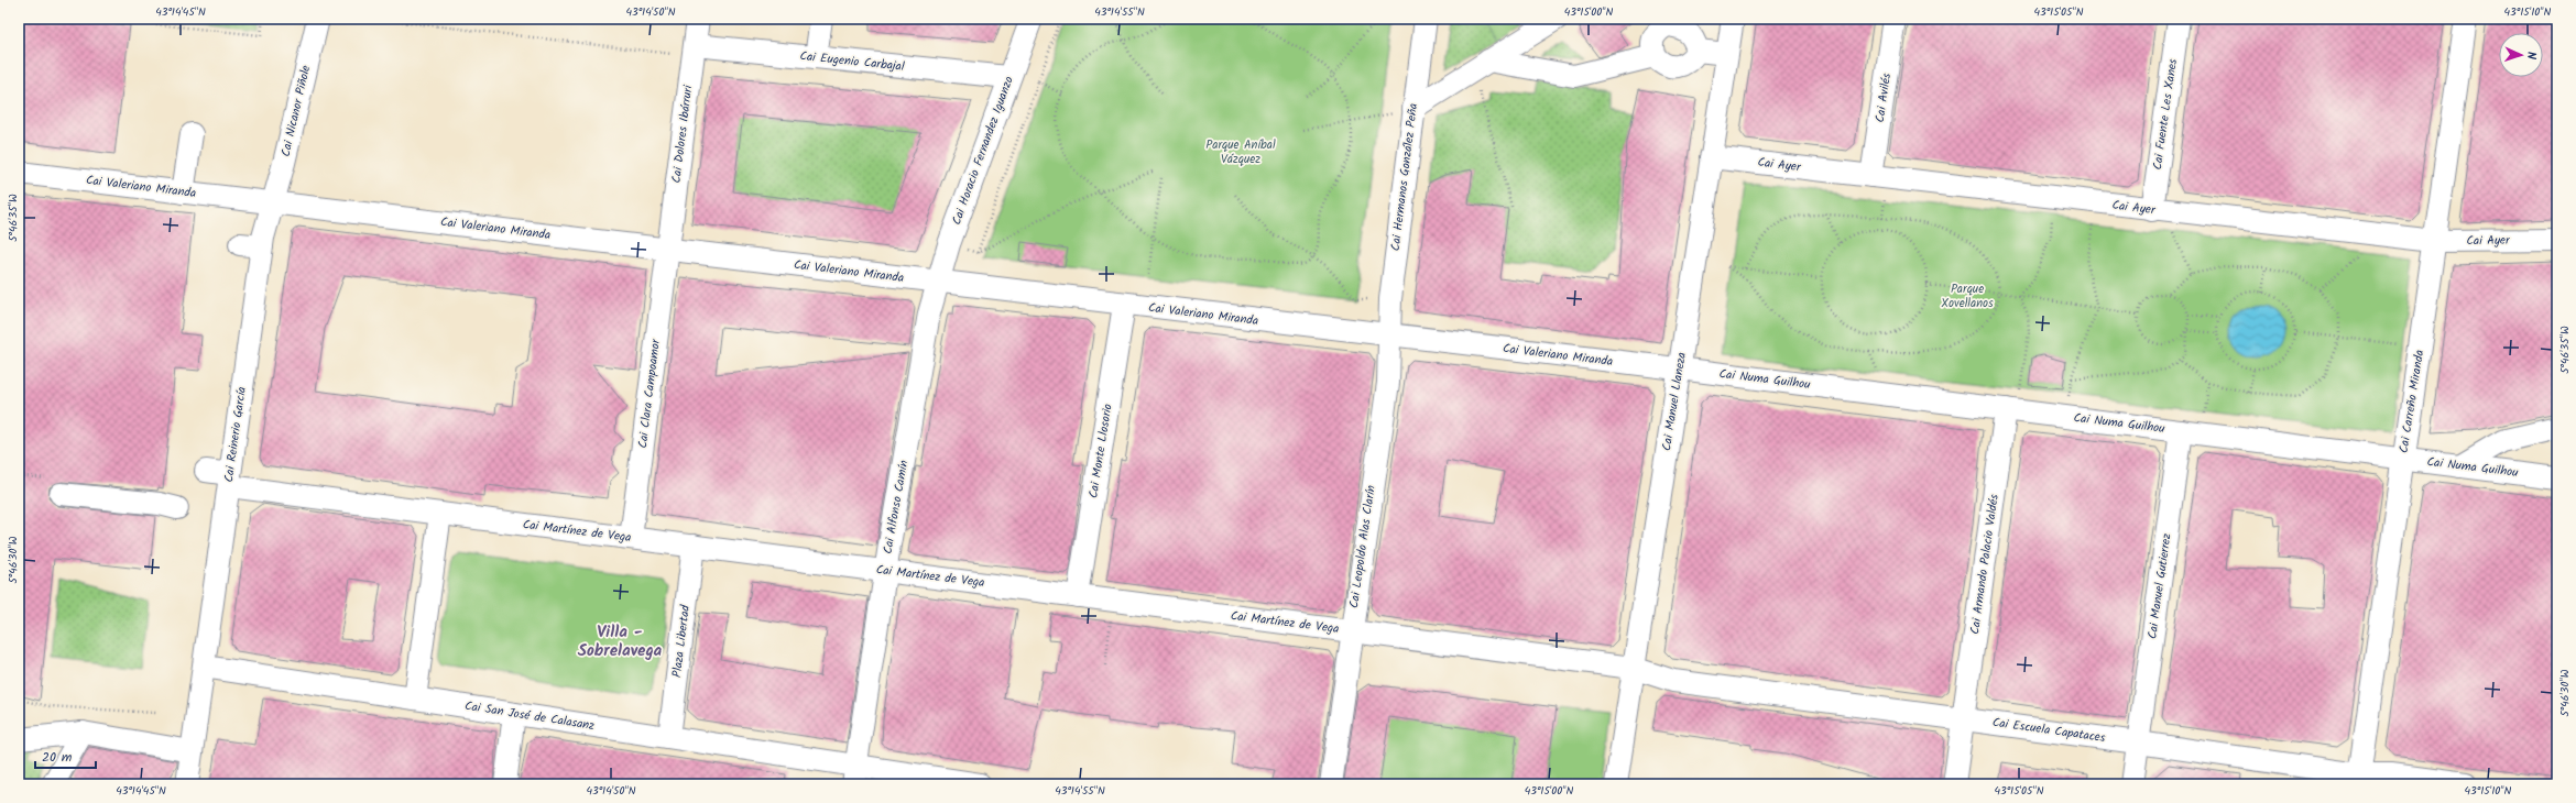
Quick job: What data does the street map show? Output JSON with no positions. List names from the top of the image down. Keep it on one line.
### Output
{"streets":{"street":["Cai Eugenio Carbajal","Cai Avilés","Cai Nicanor Piñole","Cai Fuente Les Xanes","Cai Dolores Ibárruri","Cai Horacio Fernandez Iguanzo","Cai Ayer","Cai Hermanos González Peña","Cai Valeriano Miranda","Cai Numa Guilhou","Cai Clara Campoamor","Cai Manuel Llaneza","Cai Carreño Miranda","Cai Reinerio García","Cai Monte Llosorio","Cai Alfonso Camín","Cai Martínez de Vega","Cai Leopoldo Alas Clarín","Cai Armando Palacio Valdés","Cai Manuel Gutierrez","Plaza Libertad","Cai San José de Calasanz","Cai Escuela Capataces"]},"crossings":[["Cai Eugenio Carbajal","Cai Dolores Ibárruri"],["Cai Eugenio Carbajal","Cai Horacio Fernandez Iguanzo"],["Cai Avilés","Cai Ayer"],["Cai Nicanor Piñole","Cai Valeriano Miranda"],["Cai Nicanor Piñole","Cai Reinerio García"],["Cai Fuente Les Xanes","Cai Ayer"],["Cai Dolores Ibárruri","Cai Valeriano Miranda"],["Cai Dolores Ibárruri","Cai Clara Campoamor"],["Cai Horacio Fernandez Iguanzo","Cai Valeriano Miranda"],["Cai Horacio Fernandez Iguanzo","Cai Alfonso Camín"],["Cai Ayer","Cai Manuel Llaneza"],["Cai Ayer","Cai Carreño Miranda"],["Cai Hermanos González Peña","Cai Valeriano Miranda"],["Cai Hermanos González Peña","Cai Leopoldo Alas Clarín"],["Cai Valeriano Miranda","Cai Numa Guilhou"],["Cai Valeriano Miranda","Cai Clara Campoamor"],["Cai Valeriano Miranda","Cai Manuel Llaneza"],["Cai Valeriano Miranda","Cai Reinerio García"],["Cai Valeriano Miranda","Cai Monte Llosorio"],["Cai Valeriano Miranda","Cai Alfonso Camín"],["Cai Valeriano Miranda","Cai Leopoldo Alas Clarín"],["Cai Numa Guilhou","Cai Manuel Llaneza"],["Cai Numa Guilhou","Cai Carreño Miranda"],["Cai Numa Guilhou","Cai Armando Palacio Valdés"],["Cai Numa Guilhou","Cai Manuel Gutierrez"],["Cai Clara Campoamor","Cai Martínez de Vega"],["Cai Manuel Llaneza","Cai Martínez de Vega"],["Cai Manuel Llaneza","Cai Escuela Capataces"],["Cai Carreño Miranda","Cai Escuela Capataces"],["Cai Reinerio García","Cai Martínez de Vega"],["Cai Reinerio García","Cai San José de Calasanz"],["Cai Monte Llosorio","Cai Martínez de Vega"],["Cai Alfonso Camín","Cai Martínez de Vega"],["Cai Alfonso Camín","Cai San José de Calasanz"],["Cai Martínez de Vega","Cai Leopoldo Alas Clarín"],["Cai Martínez de Vega","Plaza Libertad"],["Cai Martínez de Vega","Cai Escuela Capataces"],["Cai Armando Palacio Valdés","Cai Escuela Capataces"],["Cai Manuel Gutierrez","Cai Escuela Capataces"],["Plaza Libertad","Cai San José de Calasanz"]],"districts":["Villa - Sobrelavega"],"parks":["Parque Aníbal Vázquez","Parque Xovellanos"],"scale_bar":"20 m","north":"right","coordinates":["43°14'45\"N","43°14'50\"N","43°14'55\"N","43°15'00\"N","43°15'05\"N","43°15'10\"N","5°46'35\"W","5°46'30\"W"]}
